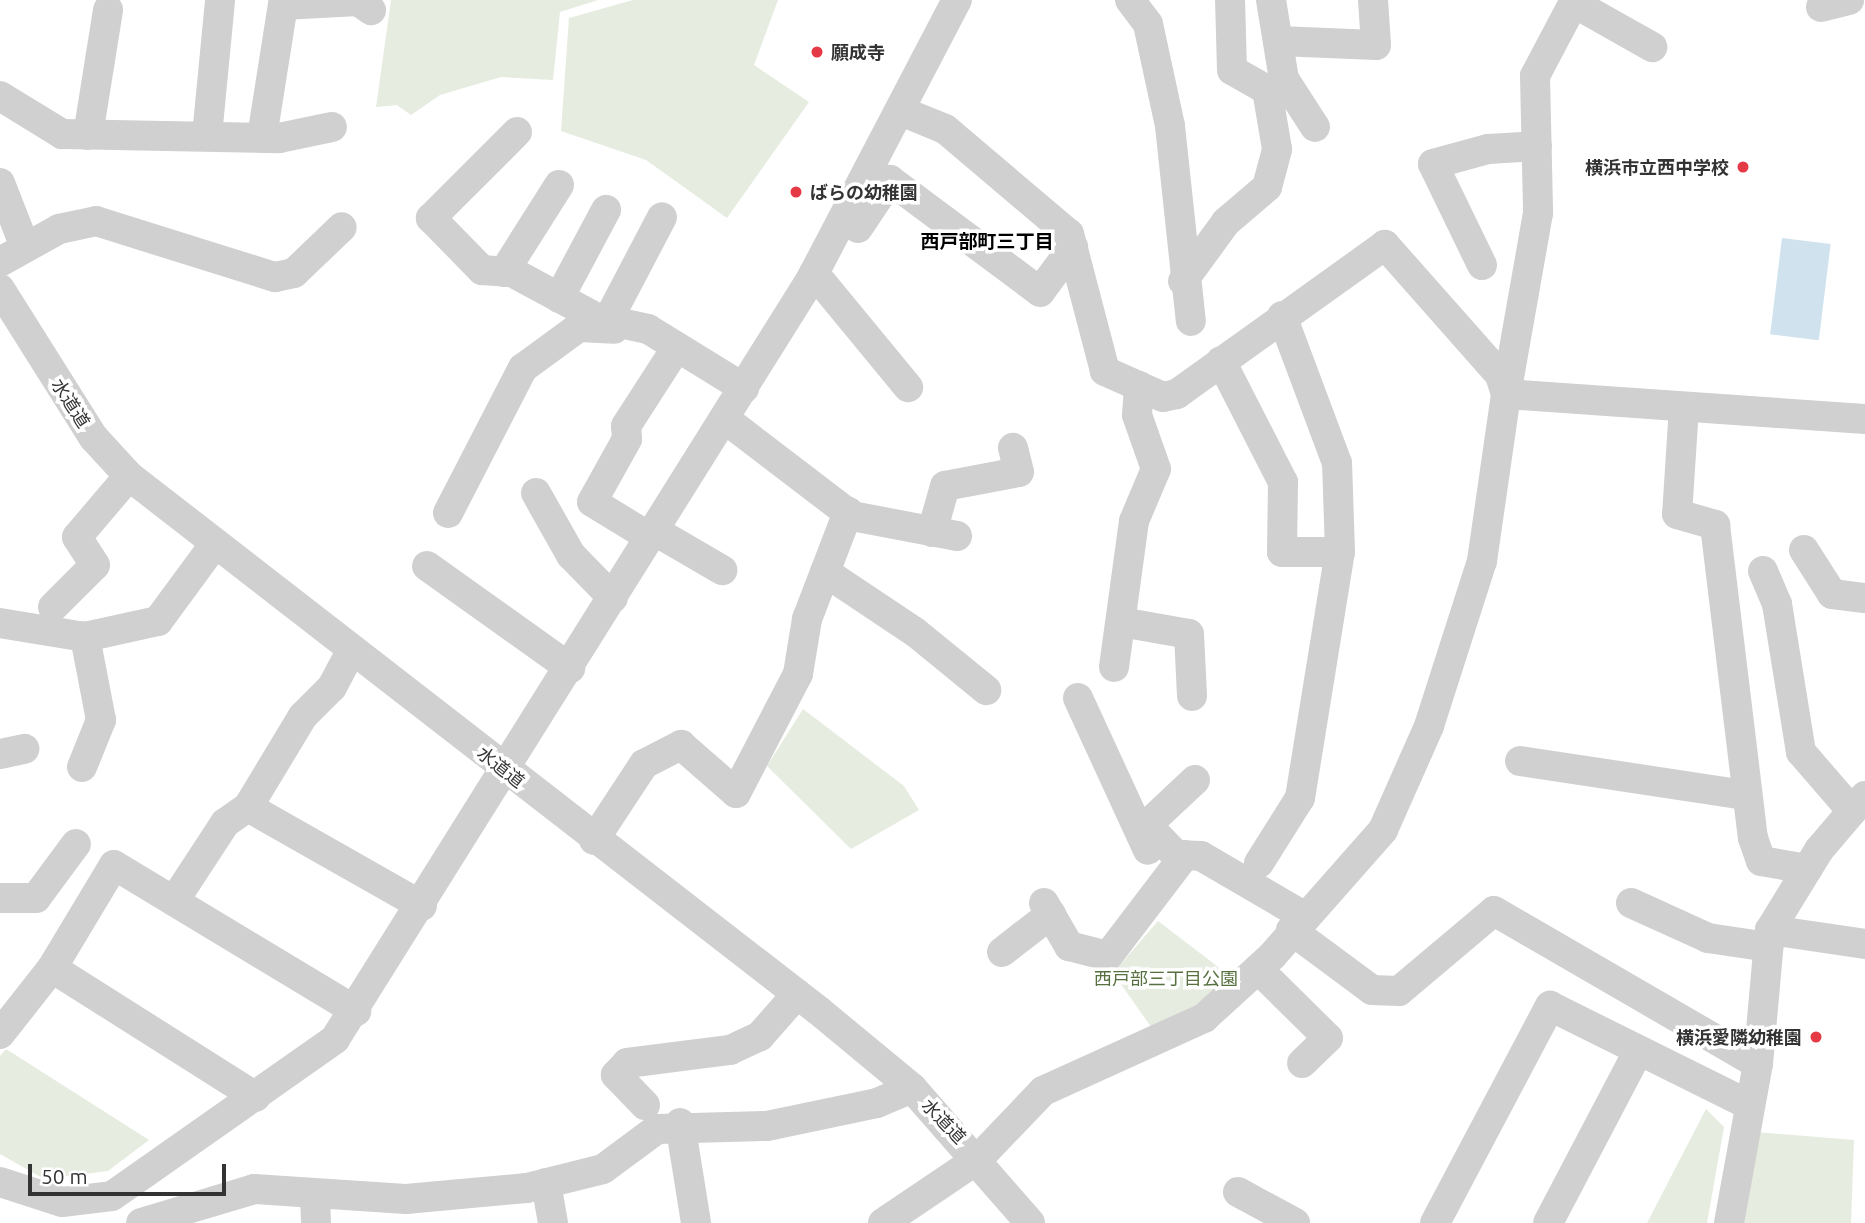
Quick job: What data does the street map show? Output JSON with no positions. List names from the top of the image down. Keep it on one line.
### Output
{"streets":{"street":["水道道"]},"districts":["西戸部町三丁目"],"parks":["西戸部三丁目公園"],"places":["願成寺","横浜市立西中学校","ばらの幼稚園","横浜愛隣幼稚園"],"scale_bar":"50 m"}
